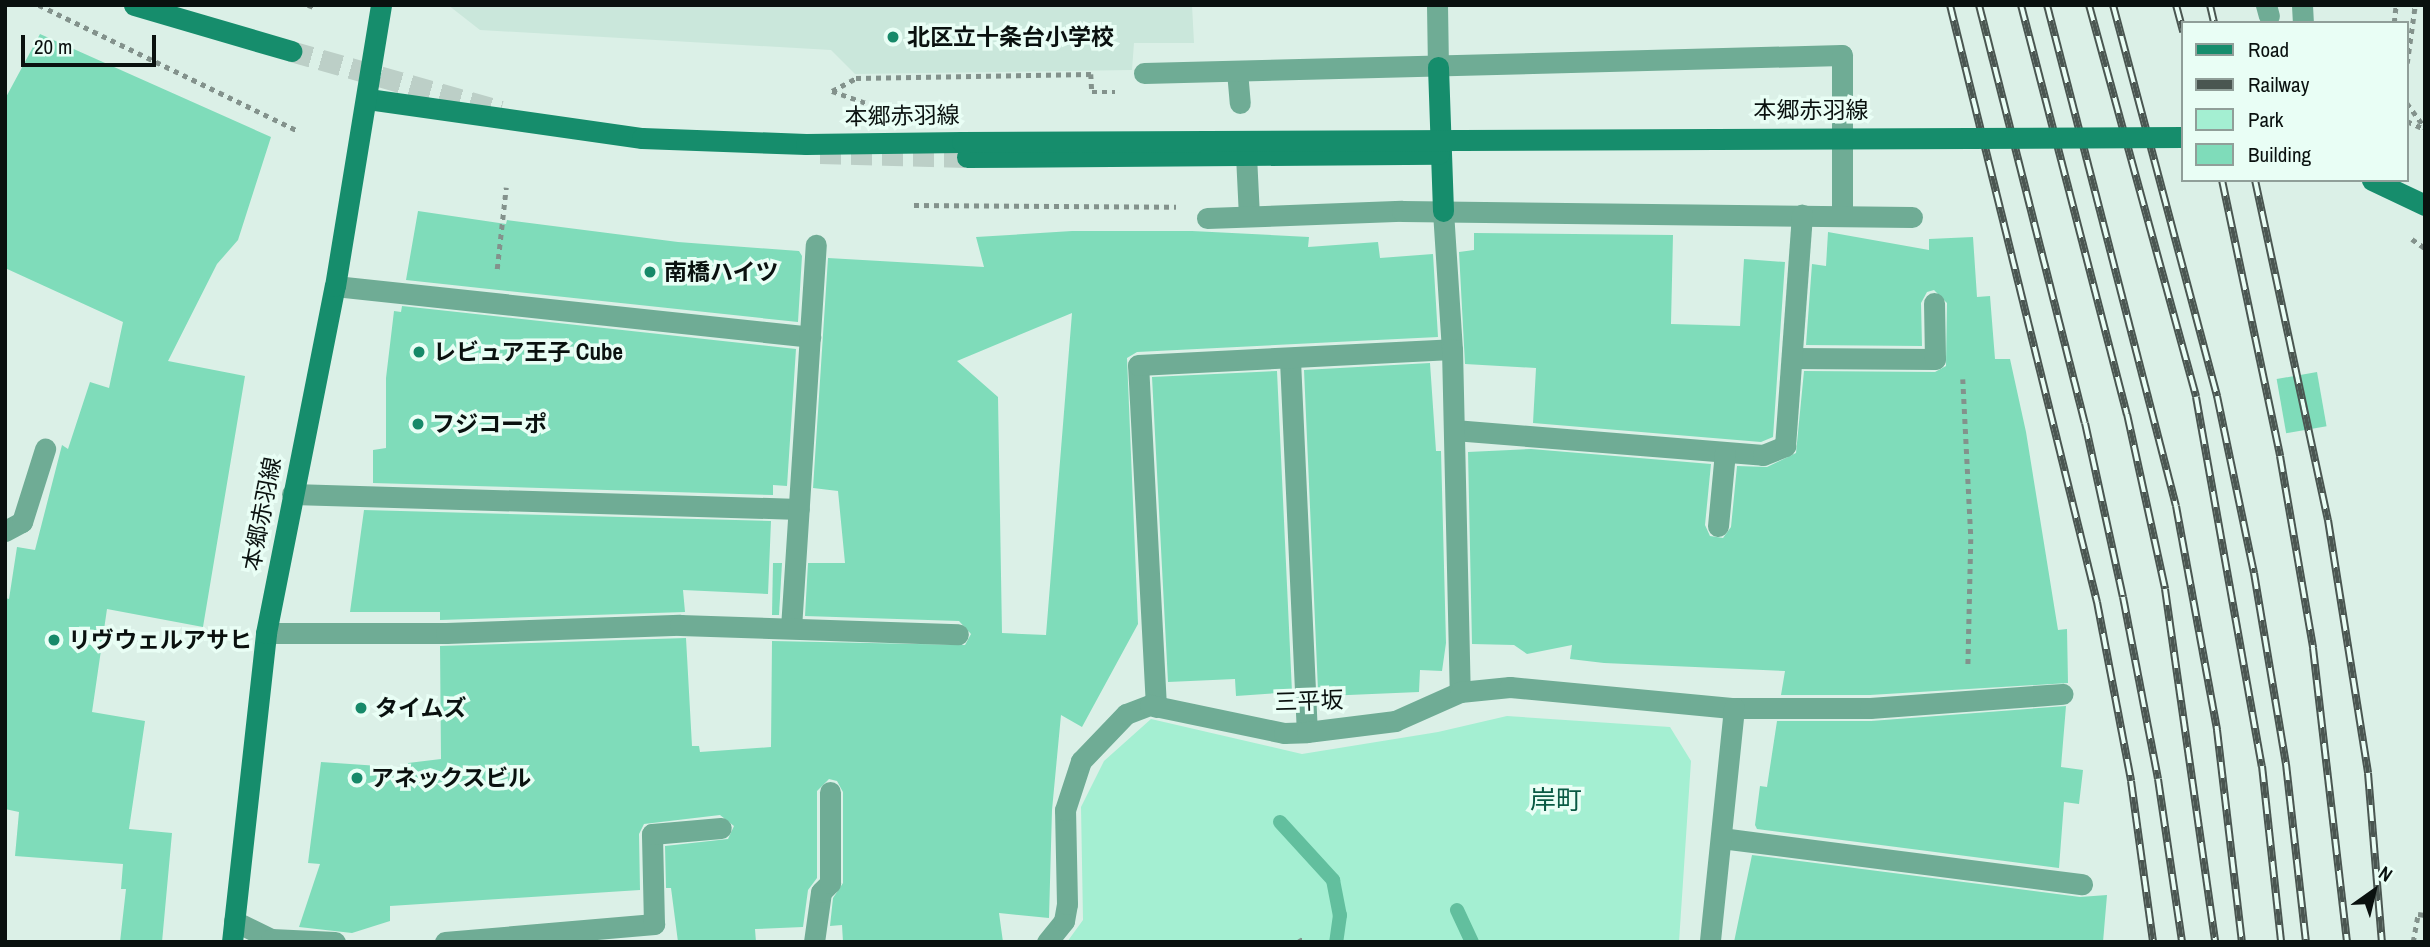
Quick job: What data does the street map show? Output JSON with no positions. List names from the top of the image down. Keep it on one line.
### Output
{"streets":{"main road":["本郷赤羽線"],"street":["三平坂"]},"districts":["岸町"],"places":["北区立十条台小学校","南橋ハイツ","レビュア王子 Cube","フジコーポ","リヴウェルアサヒ","タイムズ","アネックスビル"],"legend":["Road","Railway","Park","Building"],"scale_bar":"20 m","north":"top right"}
